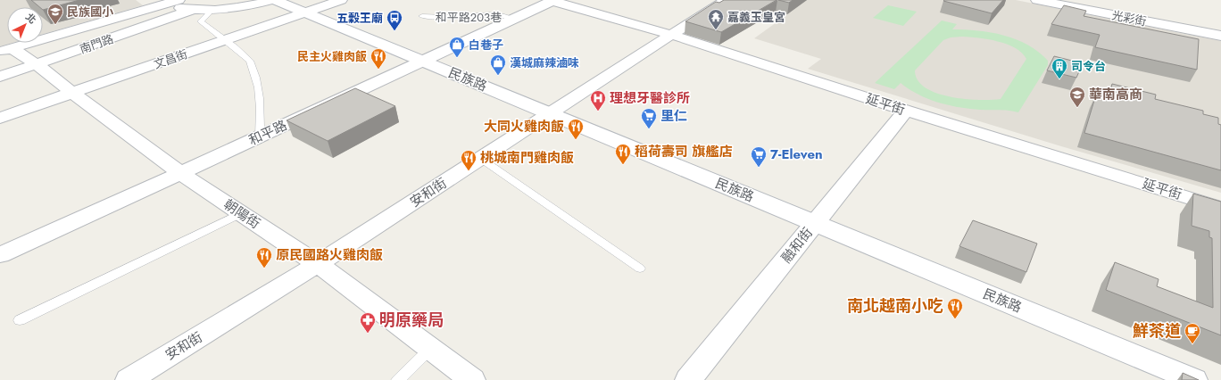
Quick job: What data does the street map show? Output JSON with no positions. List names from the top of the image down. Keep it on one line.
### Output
{"streets":{"street":["光彩街","南門路","文昌街","民族路","延平街","和平路","安和街","朝陽街","融和街"],"lane":["和平路203巷"]},"crossings":[["和平路203巷","和平路"],["南門路","朝陽街"],["文昌街","民族路"],["文昌街","朝陽街"],["民族路","和平路"],["民族路","安和街"],["民族路","融和街"],["延平街","和平路"],["延平街","安和街"],["延平街","融和街"],["和平路","朝陽街"],["安和街","朝陽街"]],"places":{"school or university":["民族國小","華南高商"],"temple":["嘉義玉皇宮"],"bus stop":["五穀王廟"],"shop":["白巷子","漢城麻辣滷味"],"restaurant":["民主火雞肉飯","大同火雞肉飯","稻荷壽司 旗艦店","桃城南門雞肉飯","原民國路火雞肉飯","南北越南小吃"],"building":["司令台"],"hospital":["理想牙醫診所"],"supermarket":["里仁","7-Eleven"],"pharmacy":["明原藥局"],"cafe":["鮮茶道"]},"north":"top right"}
